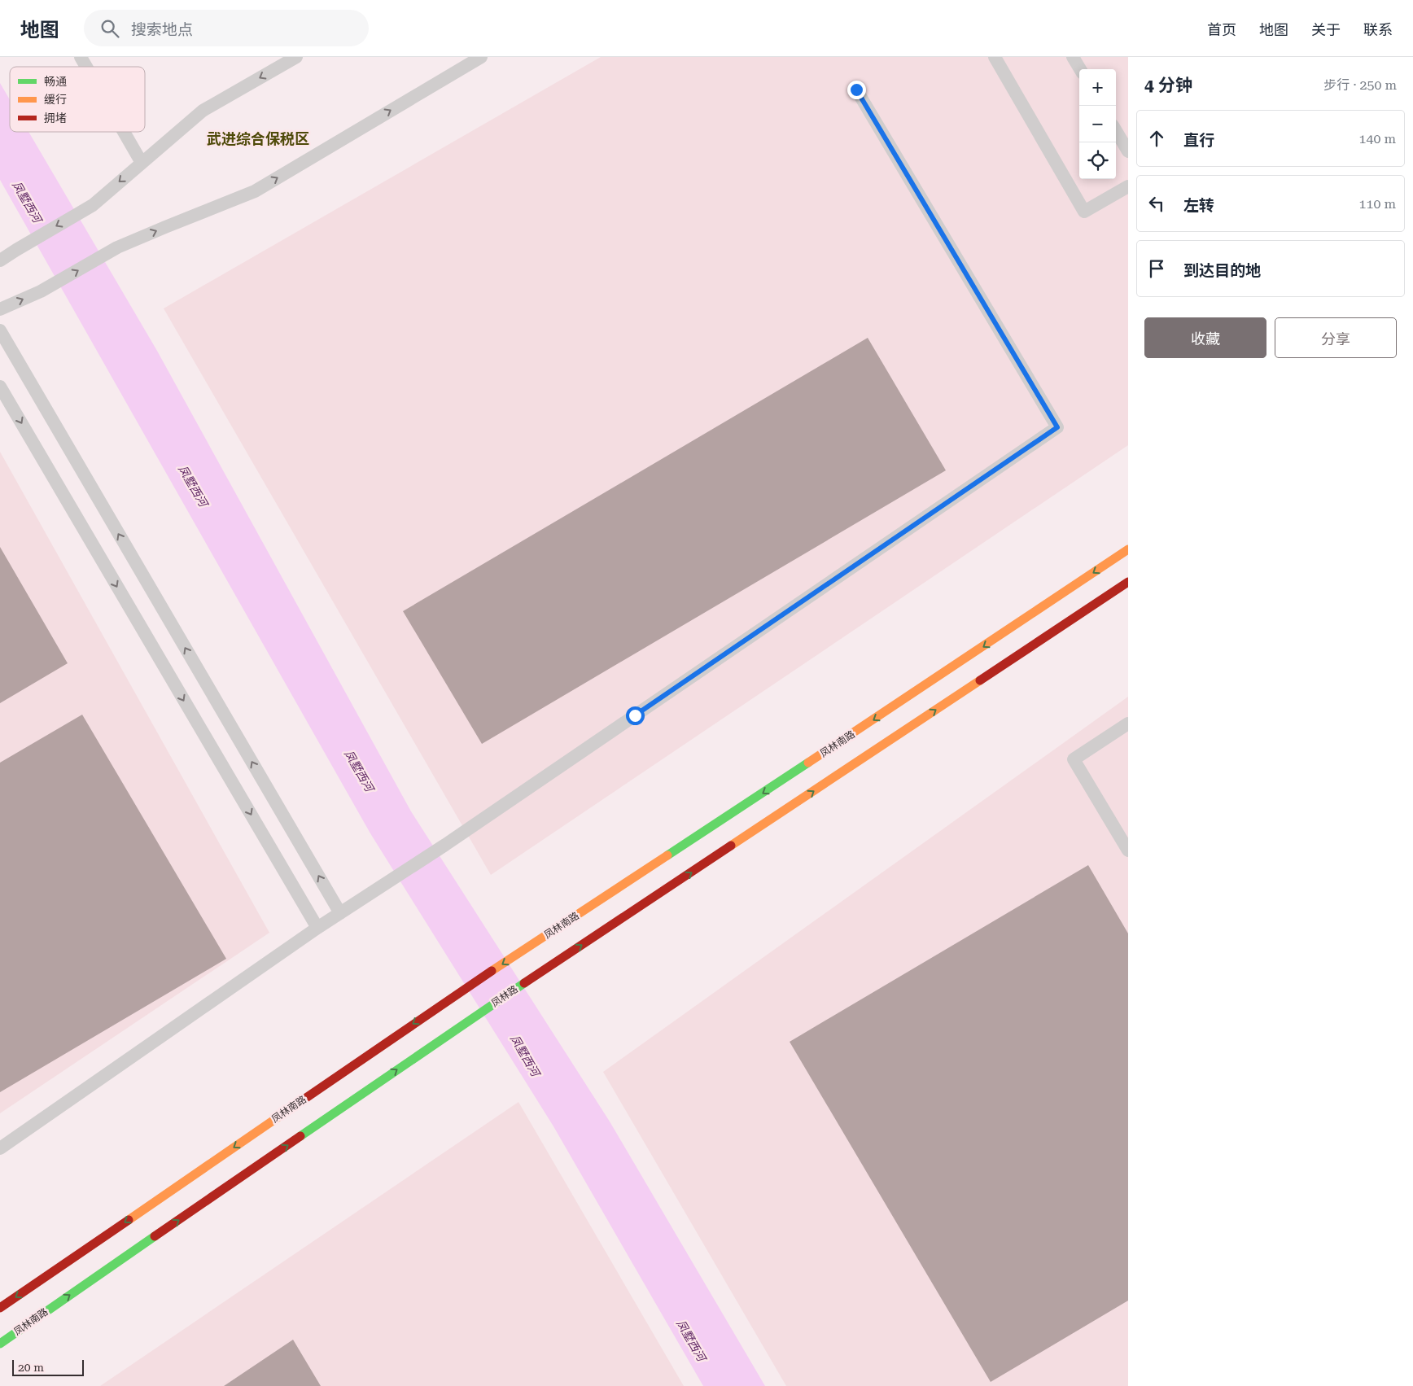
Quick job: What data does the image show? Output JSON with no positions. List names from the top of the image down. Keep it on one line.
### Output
{"streets":{"main road":["凤林南路","凤林路"]},"crossings":[["凤林南路","凤林路"]],"one_way":["凤林路"],"districts":["武进综合保税区"],"water":["凤墅西河"],"legend":["畅通","缓行","拥堵"],"scale_bar":"20 m","page":{"header":"地图","search":"搜索地点","nav":["首页","地图","关于","联系"],"heading":["4 分钟","步行 · 250 m"],"map_buttons":["+","−"],"list":[["直行","140 m"],["左转","110 m"],"到达目的地"],"buttons":["收藏","分享"],"scale":"20 m"}}
